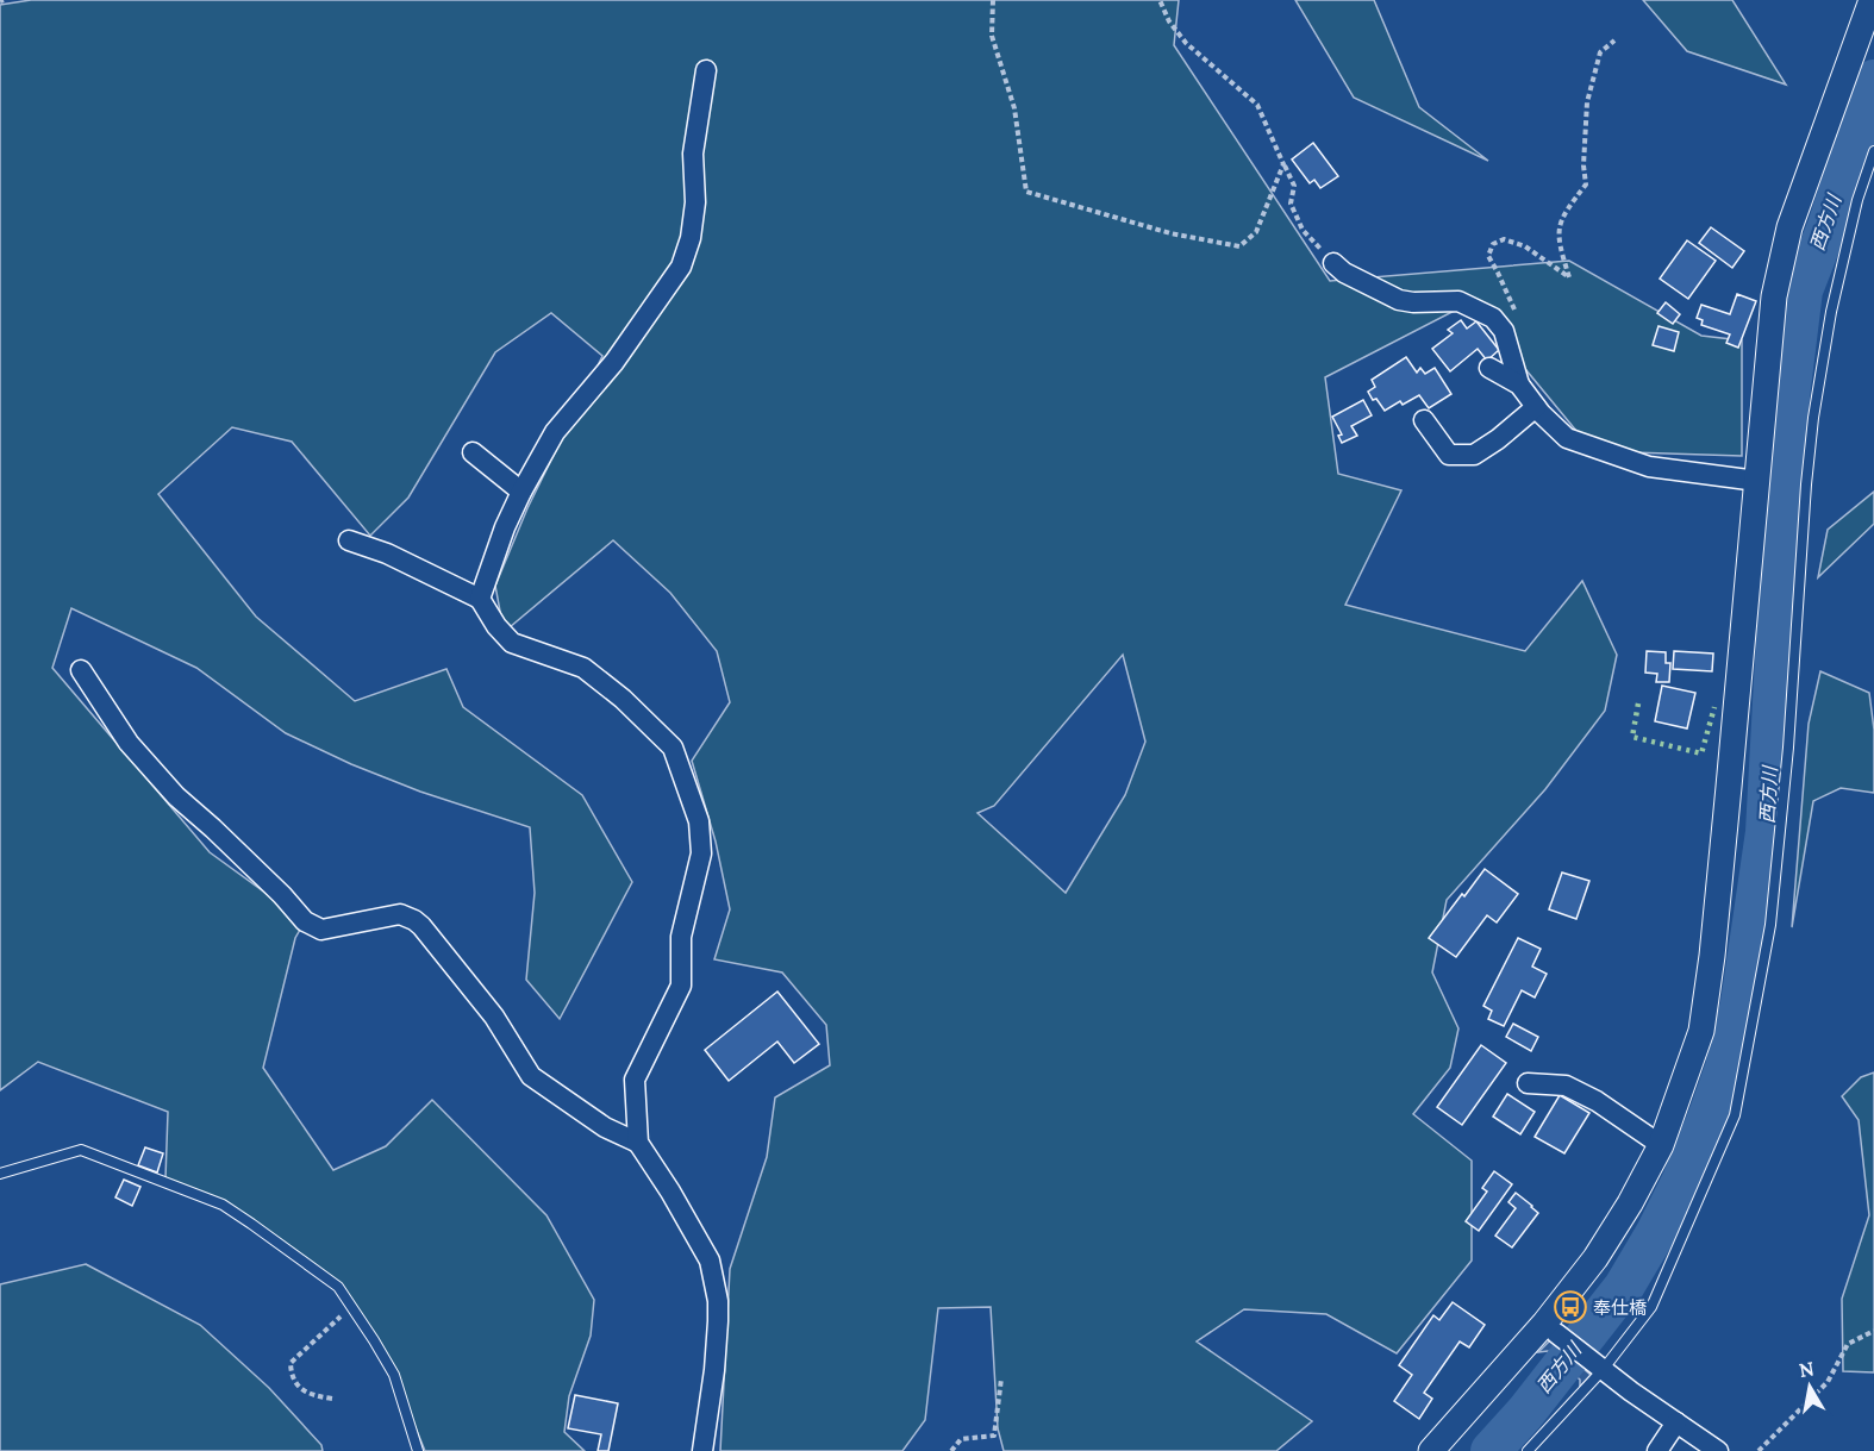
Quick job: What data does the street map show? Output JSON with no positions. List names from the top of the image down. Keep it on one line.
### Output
{"water":["西方川"],"places":{"bus stop":["奉仕橋"]},"north":"top"}
